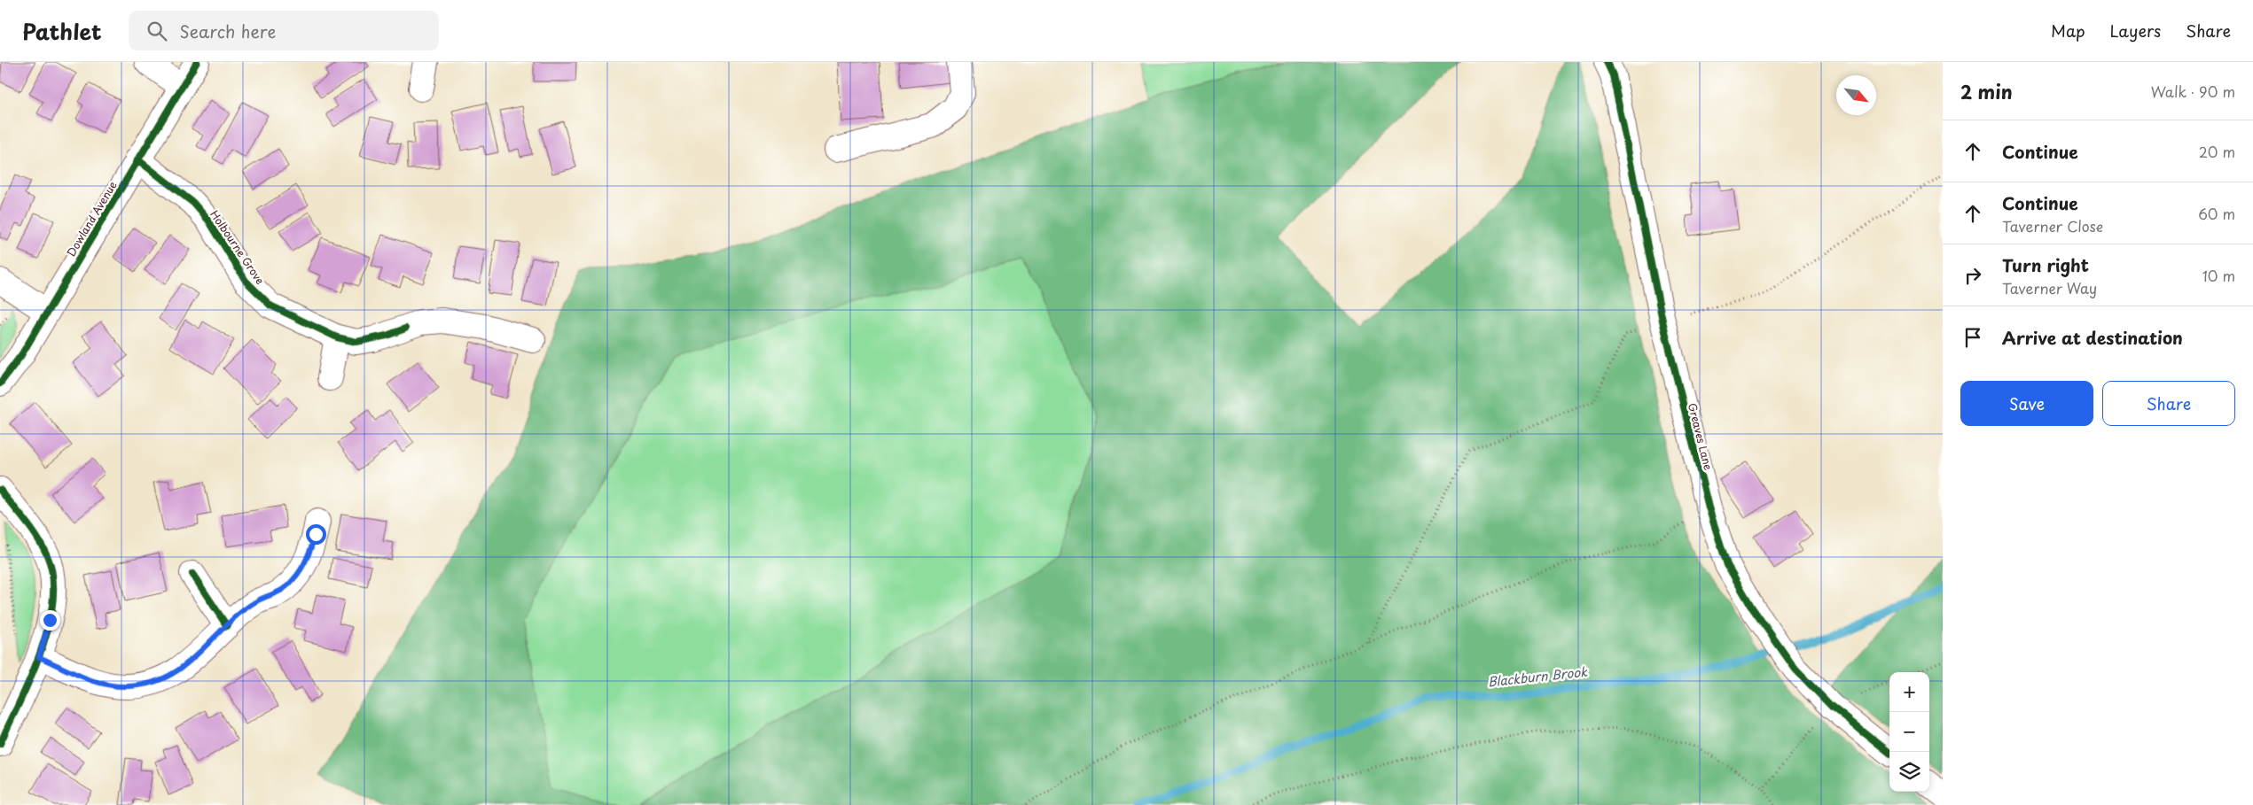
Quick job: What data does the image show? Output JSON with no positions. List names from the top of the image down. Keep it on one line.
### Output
{"streets":{"street":["Dowland Avenue","Holbourne Grove","Greaves Lane"]},"crossings":[["Dowland Avenue","Holbourne Grove"]],"water":["Blackburn Brook"],"north":"bottom right","page":{"header":"Pathlet","search":"Search here","nav":["Map","Layers","Share"],"heading":["2 min","Walk · 90 m"],"list":[["Continue","20 m"],["Continue","Taverner Close","60 m"],["Turn right","Taverner Way","10 m"],"Arrive at destination"],"buttons":["Save","Share"],"map_buttons":["+","−"]}}
